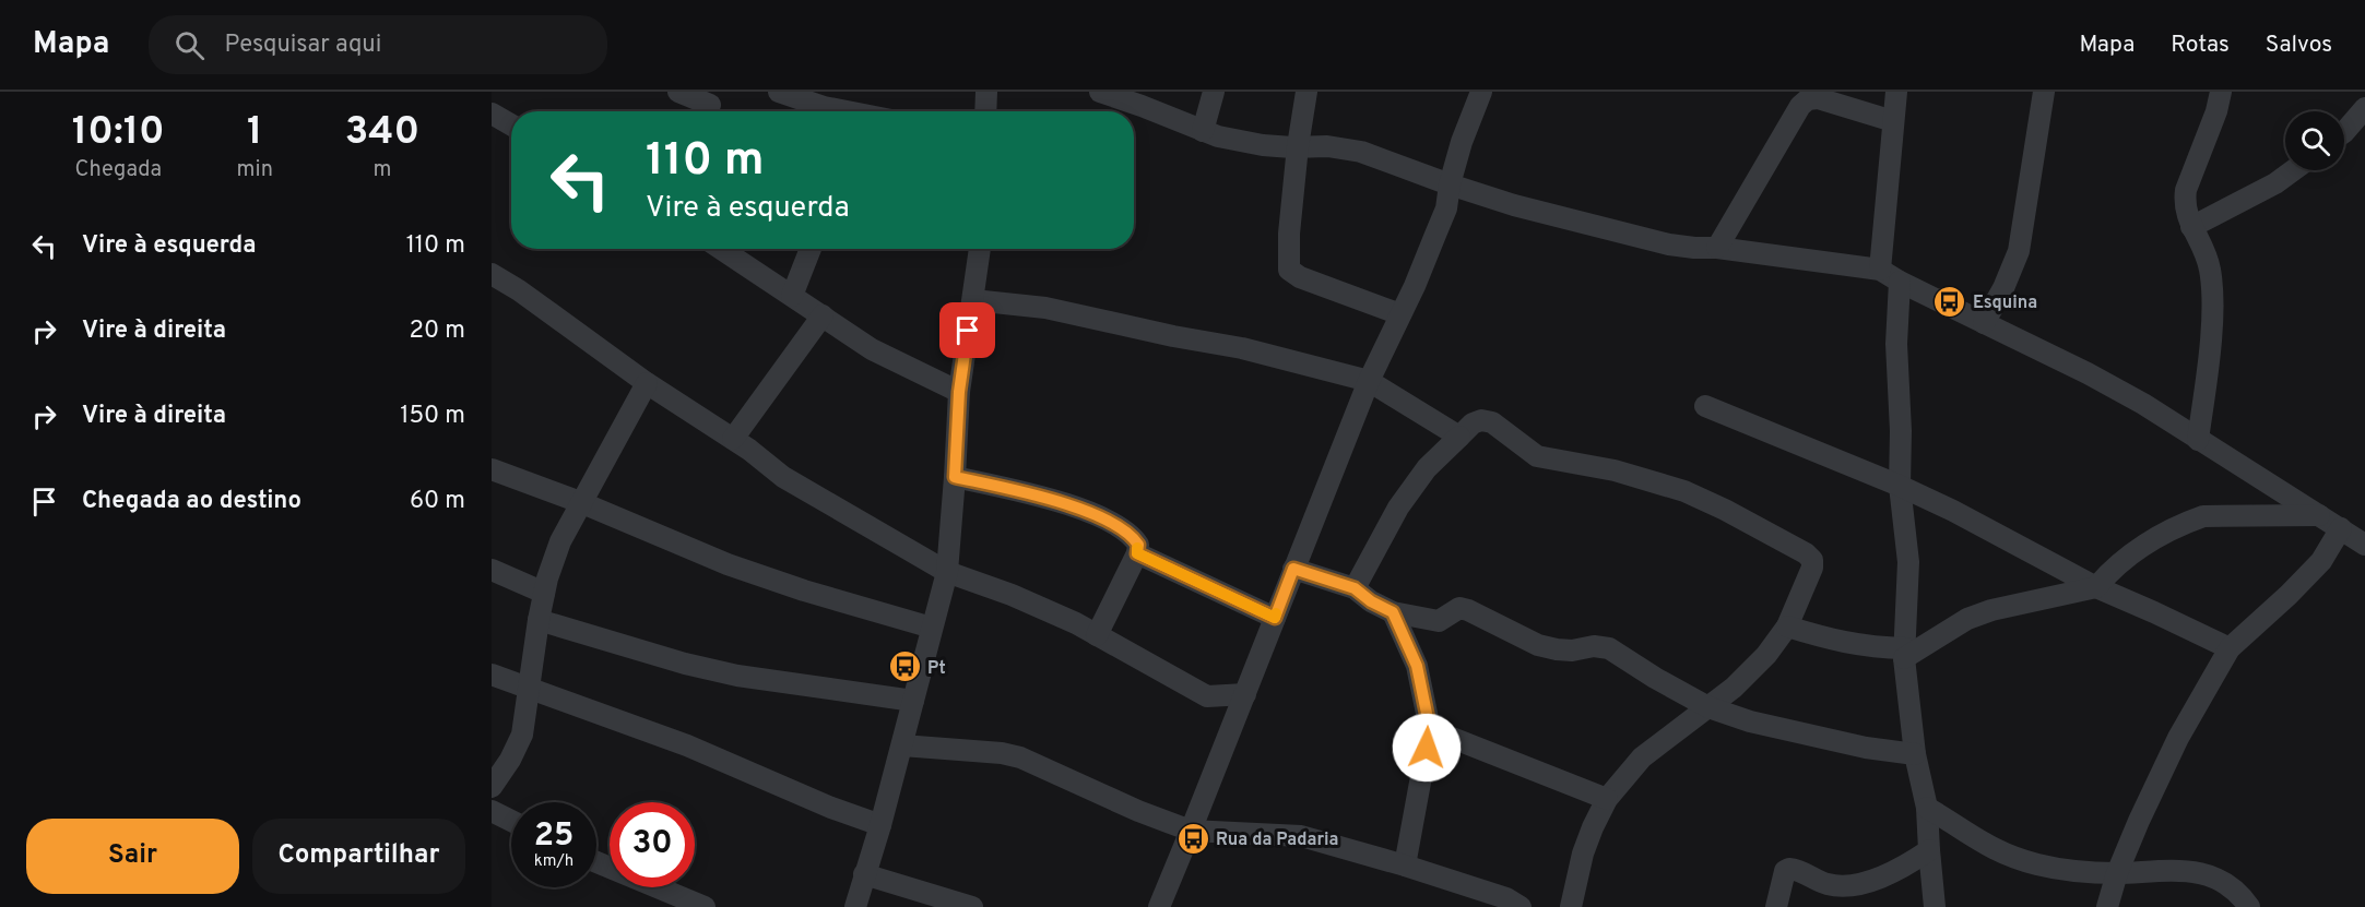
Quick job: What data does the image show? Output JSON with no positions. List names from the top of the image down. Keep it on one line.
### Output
{"places":{"bus stop":["Esquina","Pt","Rua da Padaria"]},"page":{"header":"Mapa","search":"Pesquisar aqui","nav":["Mapa","Rotas","Salvos"],"eta":["10:10","Chegada","1","min","340","m"],"turn":["110 m","Vire à esquerda"],"list":[{"name":"Vire à esquerda","value":"110 m"},{"name":"Vire à direita","value":"20 m"},{"name":"Vire à direita","value":"150 m"},{"name":"Chegada ao destino","value":"60 m"}],"speed":"25 km/h","limit":"30","buttons":["Sair","Compartilhar"]}}
